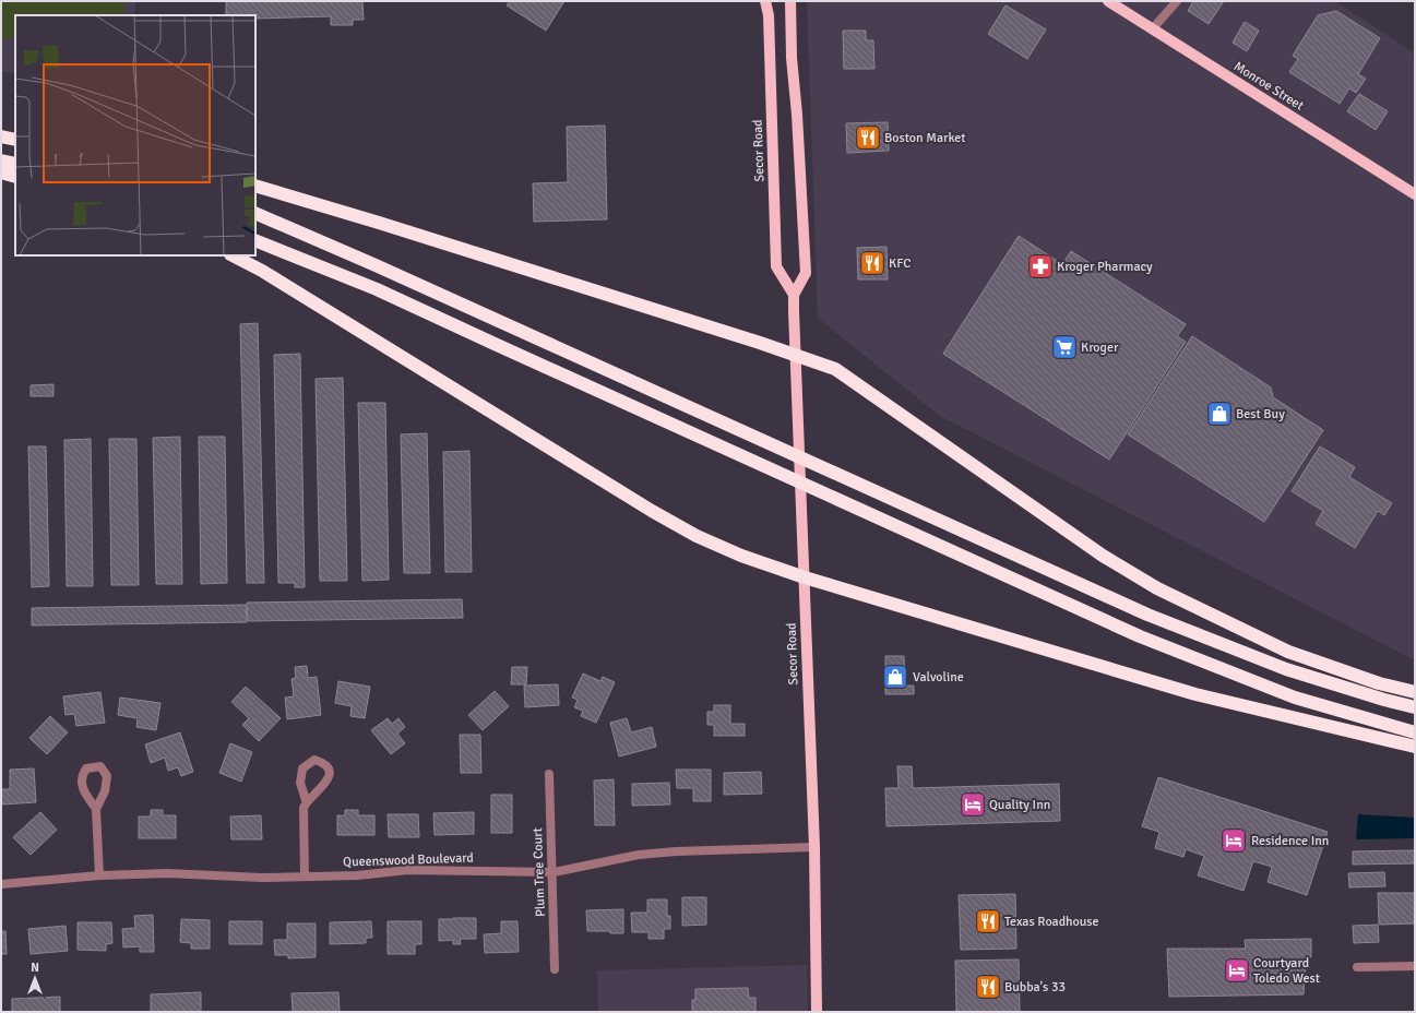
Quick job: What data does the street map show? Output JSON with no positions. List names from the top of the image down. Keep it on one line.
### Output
{"streets":{"main road":["Monroe Street","Secor Road"],"street":["Queenswood Boulevard","Plum Tree Court"]},"crossings":[["Secor Road","Queenswood Boulevard"],["Queenswood Boulevard","Plum Tree Court"]],"places":{"restaurant":["Boston Market","KFC","Texas Roadhouse","Bubba's 33"],"pharmacy":["Kroger Pharmacy"],"supermarket":["Kroger"],"shop":["Best Buy","Valvoline"],"hotel":["Quality Inn","Residence Inn","Courtyard Toledo West"]},"north":"top"}
